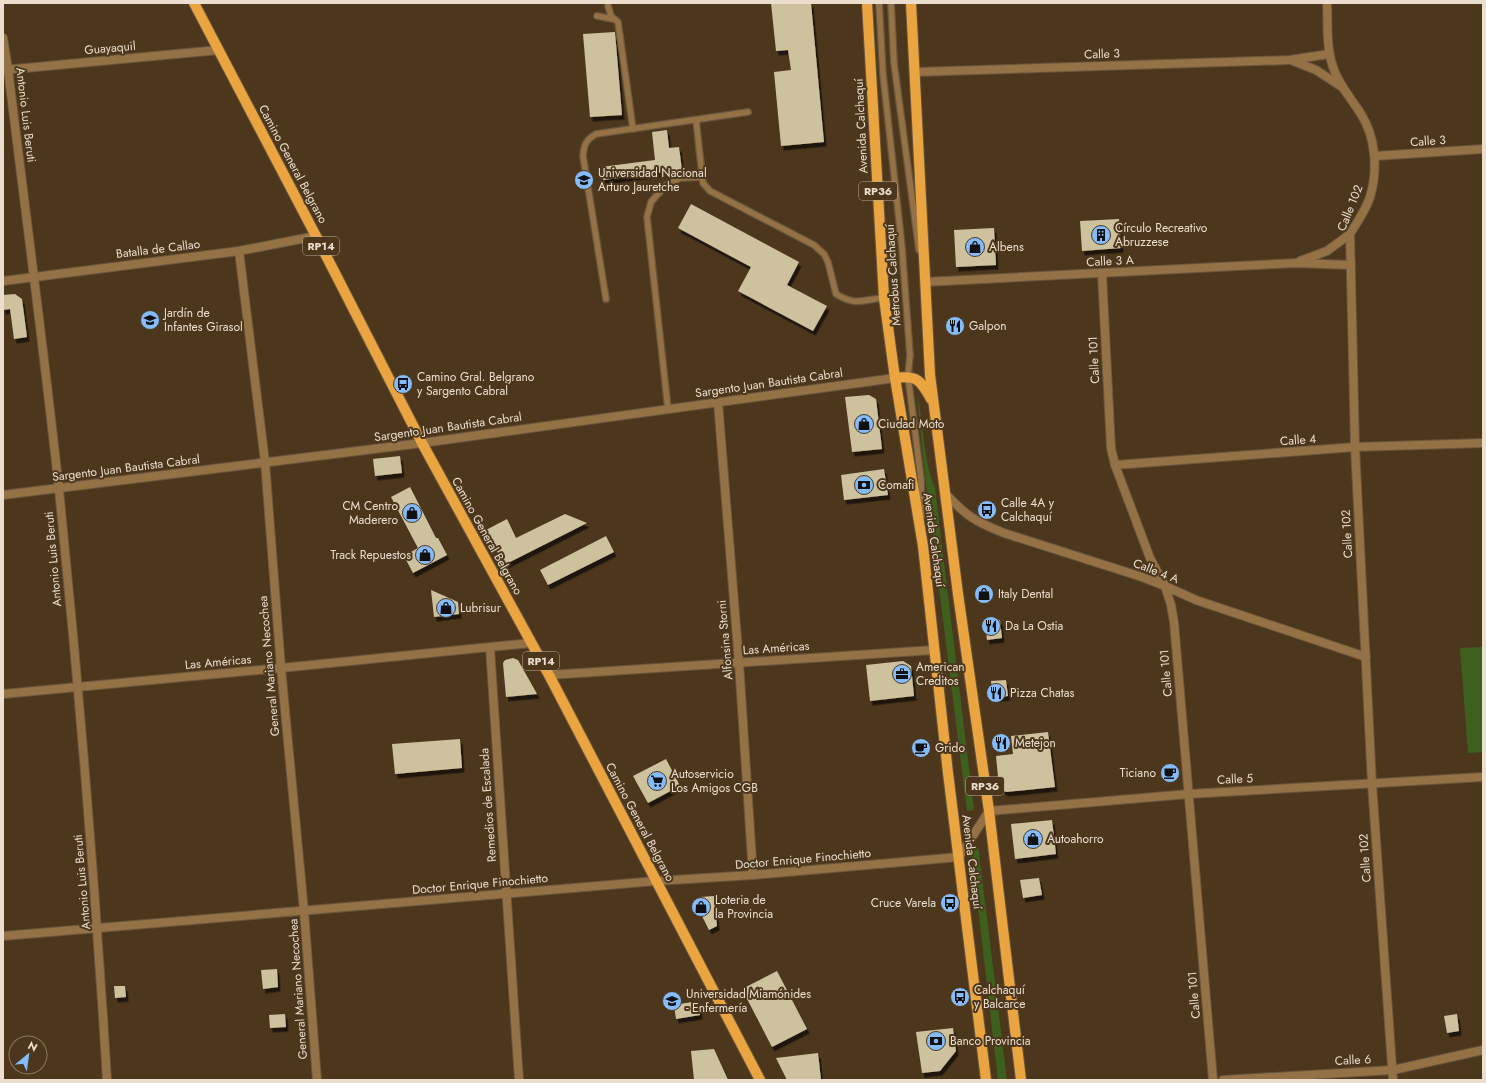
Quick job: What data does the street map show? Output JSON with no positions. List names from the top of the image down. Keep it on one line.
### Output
{"streets":{"main road":["Avenida Calchaquí","Camino General Belgrano","RP36","RP14"],"street":["Guayaquil","Calle 3","Antonio Luis Beruti","Calle 102","Batalla de Callao","Calle 3 A","Calle 101","Sargento Juan Bautista Cabral","Calle 4","Calle 4 A","Alfonsina Storni","Las Américas","General Mariano Necochea","Calle 5","Remedios de Escalada","Doctor Enrique Finochietto","Calle 6"],"lane":["Metrobus Calchaquí"]},"crossings":[["Guayaquil","Antonio Luis Beruti"],["Guayaquil","Camino General Belgrano"],["Calle 3","Avenida Calchaquí"],["Calle 3","Calle 102"],["Antonio Luis Beruti","Batalla de Callao"],["Antonio Luis Beruti","Sargento Juan Bautista Cabral"],["Antonio Luis Beruti","Las Américas"],["Antonio Luis Beruti","Doctor Enrique Finochietto"],["Avenida Calchaquí","Calle 3 A"],["Avenida Calchaquí","Metrobus Calchaquí"],["Avenida Calchaquí","Sargento Juan Bautista Cabral"],["Avenida Calchaquí","Calle 4 A"],["Avenida Calchaquí","Las Américas"],["Avenida Calchaquí","Calle 5"],["Avenida Calchaquí","Doctor Enrique Finochietto"],["Camino General Belgrano","Batalla de Callao"],["Camino General Belgrano","Sargento Juan Bautista Cabral"],["Camino General Belgrano","Las Américas"],["Camino General Belgrano","Doctor Enrique Finochietto"],["Calle 102","Calle 3 A"],["Calle 102","Calle 4"],["Calle 102","Calle 4 A"],["Calle 102","Calle 5"],["Calle 102","Calle 6"],["Batalla de Callao","General Mariano Necochea"],["Calle 3 A","Calle 101"],["Calle 101","Calle 4"],["Calle 101","Calle 4 A"],["Calle 101","Calle 5"],["Sargento Juan Bautista Cabral","Alfonsina Storni"],["Sargento Juan Bautista Cabral","General Mariano Necochea"],["Alfonsina Storni","Las Américas"],["Alfonsina Storni","Doctor Enrique Finochietto"],["Las Américas","General Mariano Necochea"],["Las Américas","Remedios de Escalada"],["General Mariano Necochea","Doctor Enrique Finochietto"],["Remedios de Escalada","Doctor Enrique Finochietto"]],"places":{"school or university":["Universidad Nacional Arturo Jauretche","Jardín de Infantes Girasol","Universidad Miamónides - Enfermería"],"building":["Círculo Recreativo Abruzzese"],"shop":["Albens","Ciudad Moto","CM Centro Maderero","Track Repuestos","Italy Dental","Lubrisur","Autoahorro","Loteria de la Provincia"],"restaurant":["Galpon","Da La Ostia","Pizza Chatas","Metejon"],"bus stop":["Camino Gral. Belgrano y Sargento Cabral","Calle 4A y Calchaquí","Cruce Varela","Calchaquí y Balcarce"],"bank":["Comafi","Banco Provincia"],"office":["American Creditos"],"cafe":["Grido","Ticiano"],"supermarket":["Autoservicio Los Amigos CGB"]},"north":"top right"}
